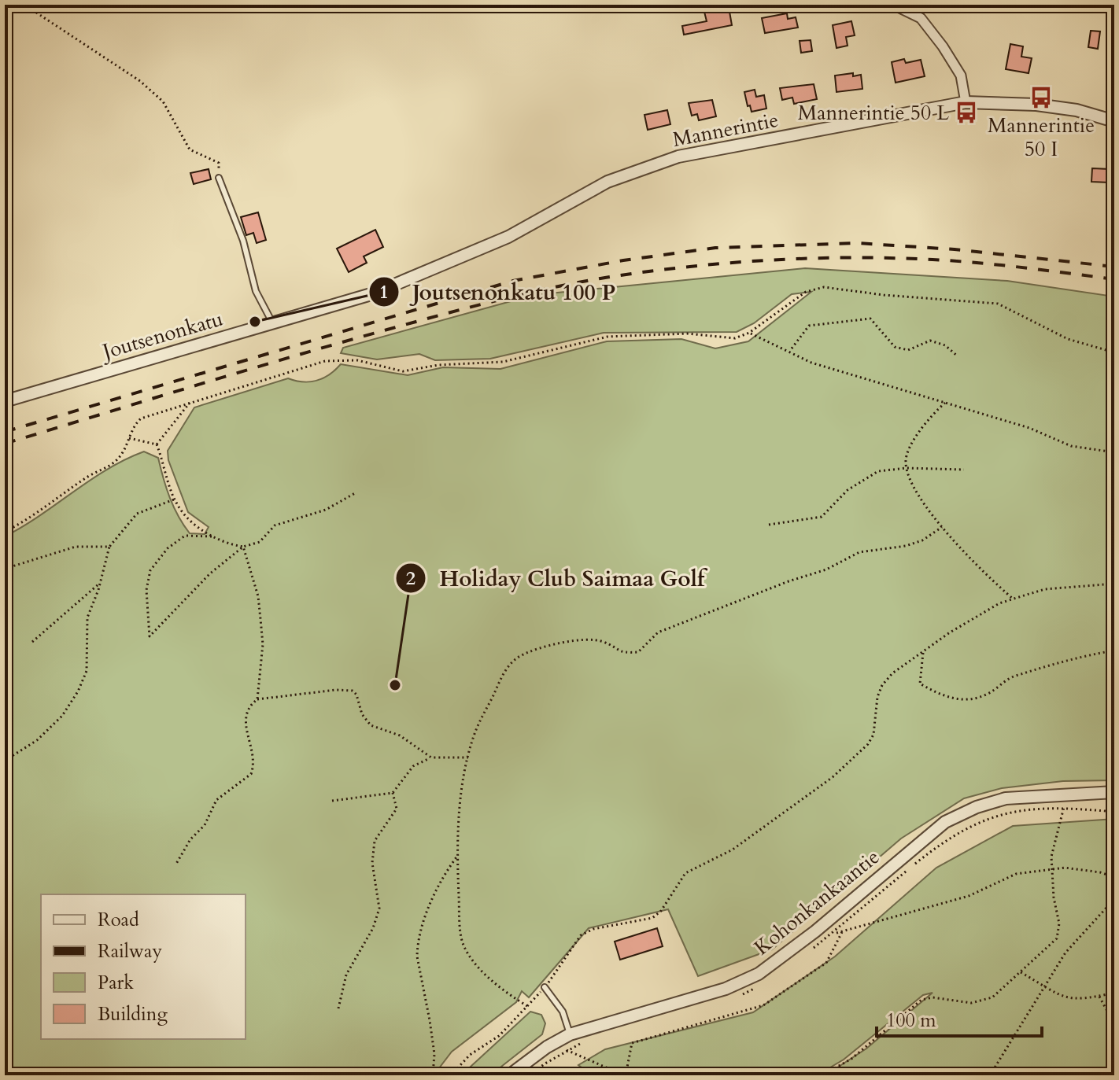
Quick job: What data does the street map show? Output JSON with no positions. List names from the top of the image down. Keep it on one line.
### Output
{"streets":{"street":["Mannerintie","Joutsenonkatu","Kohonkankaantie"]},"crossings":[["Mannerintie","Joutsenonkatu"]],"places":{"bus stop":["Mannerintie 50 I","Mannerintie 50 L"],"other":["Joutsenonkatu 100 P","Holiday Club Saimaa Golf"]},"legend":["Road","Railway","Park","Building"],"scale_bar":"100 m"}
